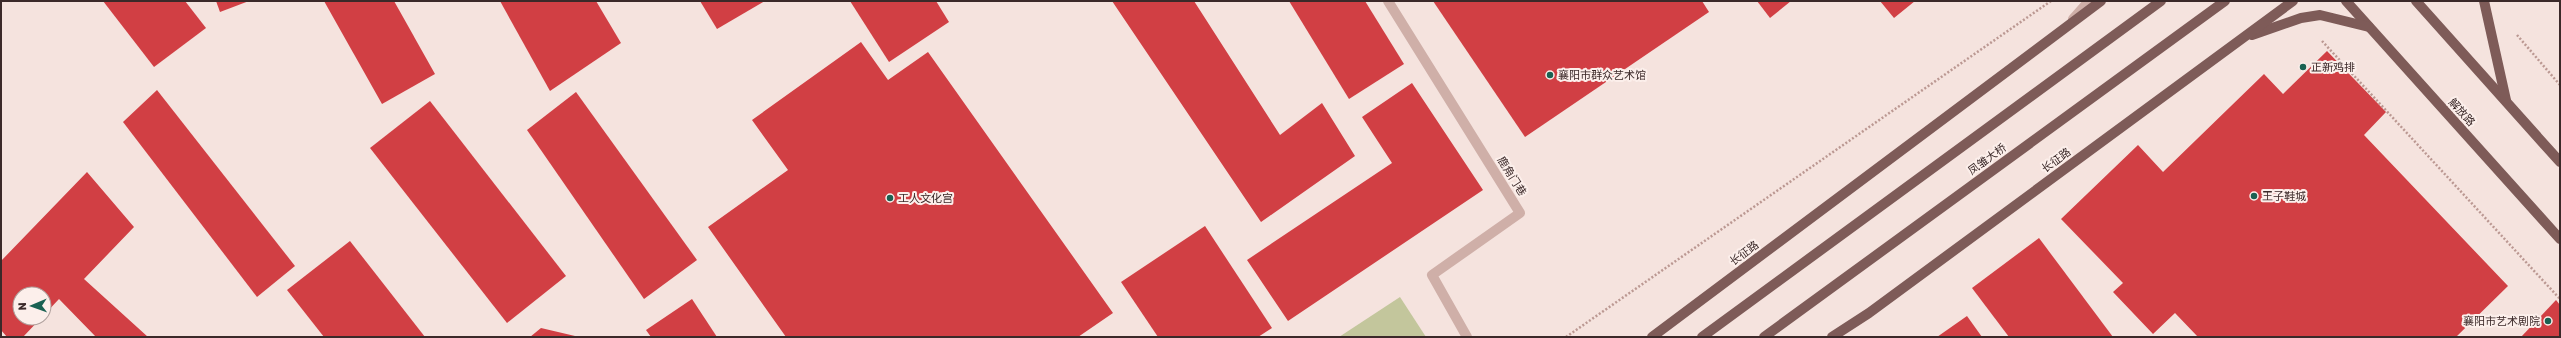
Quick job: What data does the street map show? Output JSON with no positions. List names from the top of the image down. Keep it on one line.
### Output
{"streets":{"main road":["解放路","凤雏大桥","长征路"],"street":["鹿角门巷"]},"places":["正新鸡排","襄阳市群众艺术馆","王子鞋城","工人文化宫","襄阳市艺术剧院"],"north":"left"}
